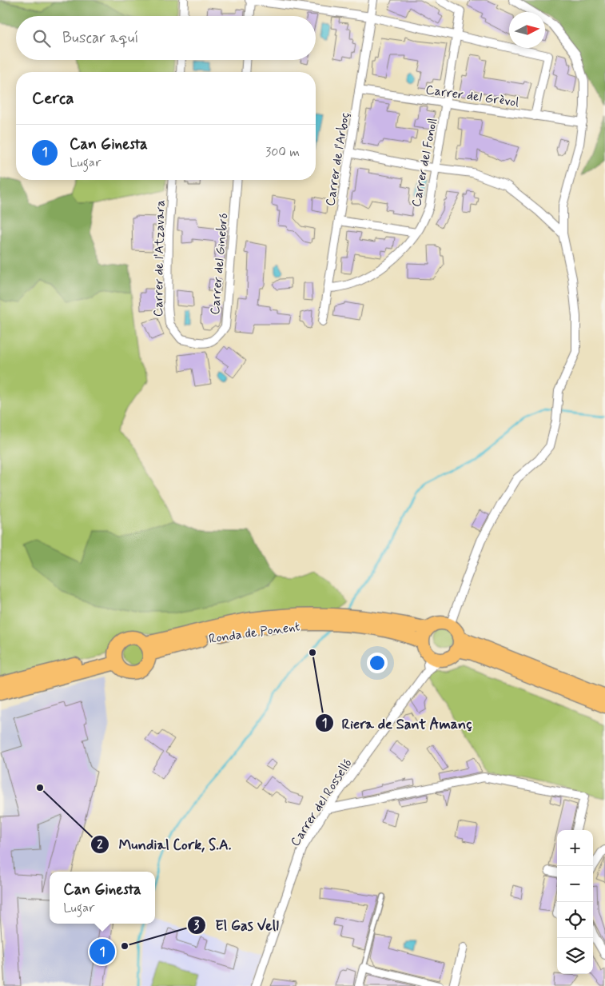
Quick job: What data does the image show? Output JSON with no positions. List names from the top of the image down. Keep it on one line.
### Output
{"streets":{"main road":["Ronda de Ponent"],"street":["Carrer del Grèvol","Carrer de l'Arboç","Carrer del Fonoll","Carrer de l'Atzavara","Carrer del Ginebró","Carrer del Rosselló"]},"crossings":[["Carrer del Grèvol","Carrer de l'Arboç"],["Carrer del Grèvol","Carrer del Fonoll"],["Carrer de l'Arboç","Carrer del Fonoll"],["Carrer de l'Atzavara","Carrer del Ginebró"]],"places":["Riera de Sant Amanç","Mundial Cork, S.A.","El Gas Vell"],"north":"right","page":{"search":"Buscar aquí","heading":"Cerca","list":[{"mark":"1","name":"Can Ginesta","note":"Lugar","value":"300 m"}],"map_buttons":["+","−"],"popup":["Can Ginesta","Lugar"],"pins":"1"}}
